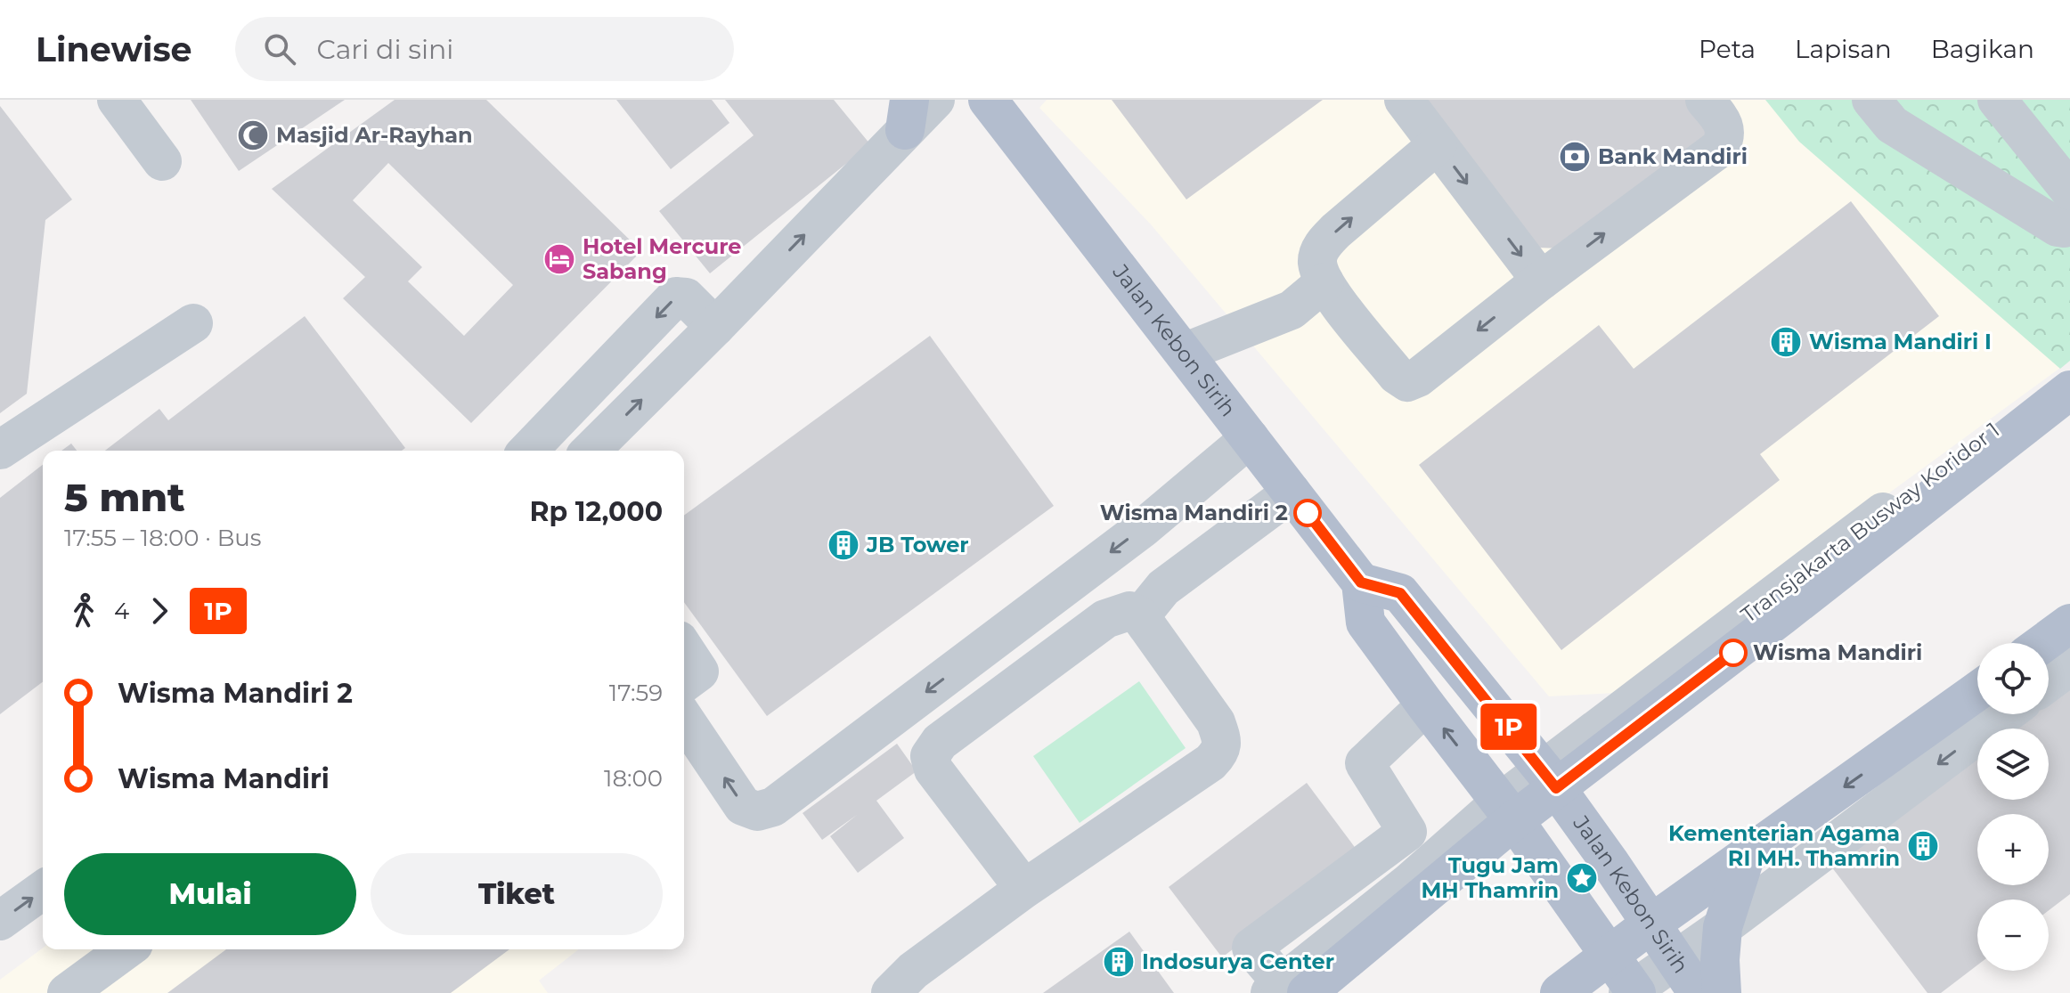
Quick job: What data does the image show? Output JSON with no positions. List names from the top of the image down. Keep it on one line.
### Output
{"streets":{"main road":["Jalan Kebon Sirih"],"street":["Transjakarta Busway Koridor 1"]},"crossings":[["Jalan Kebon Sirih","Transjakarta Busway Koridor 1"]],"places":{"mosque":["Masjid Ar-Rayhan"],"bank":["Bank Mandiri"],"hotel":["Hotel Mercure Sabang"],"building":["Wisma Mandiri I","JB Tower","Kementerian Agama RI MH. Thamrin","Indosurya Center"],"other":["Wisma Mandiri 2","Wisma Mandiri"],"place":["Tugu Jam MH Thamrin"]},"lines":["bus line 1P"],"page":{"header":"Linewise","search":"Cari di sini","nav":["Peta","Lapisan","Bagikan"],"on_map":"1P","heading":["5 mnt","17:55 – 18:00 · Bus","Rp 12,000"],"legs":["4","1P"],"map_buttons":["+","−"],"list":[{"name":"Wisma Mandiri 2","value":"17:59"},{"name":"Wisma Mandiri","value":"18:00"}],"buttons":["Mulai","Tiket"]}}
